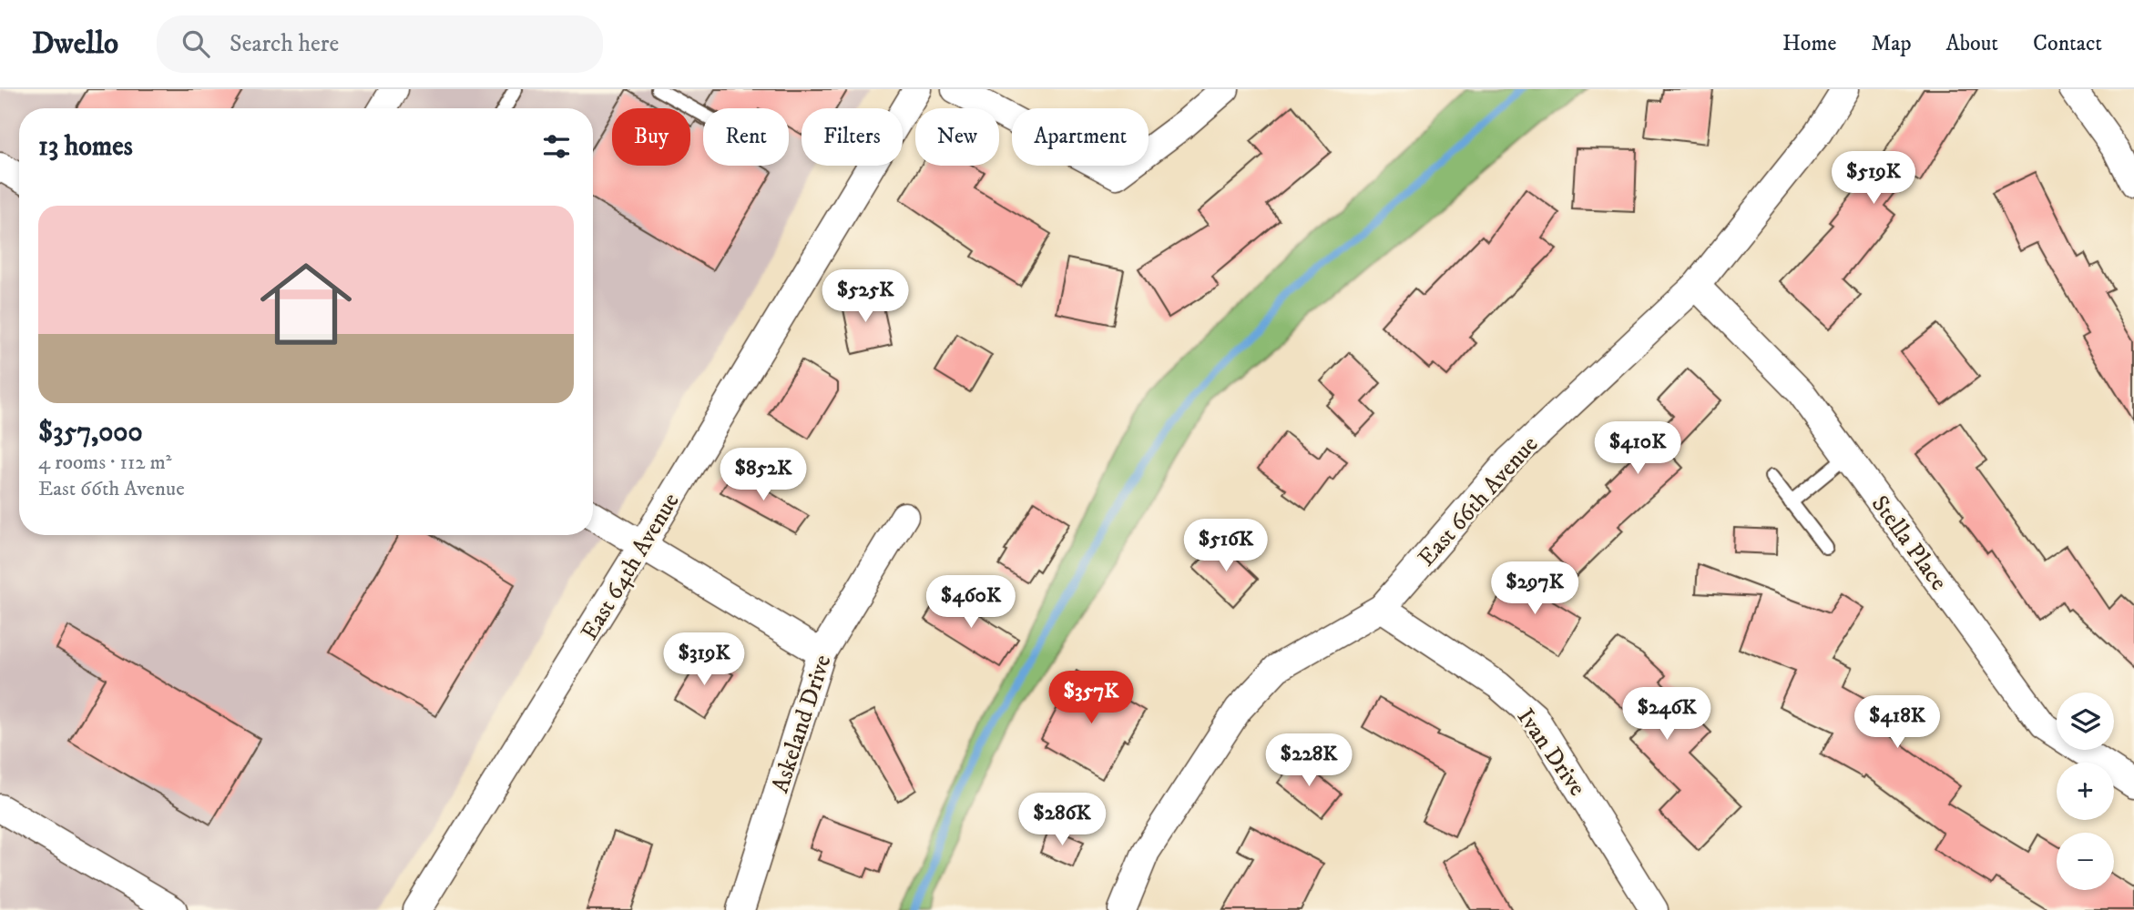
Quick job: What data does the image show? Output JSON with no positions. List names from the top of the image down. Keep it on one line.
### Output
{"streets":{"street":["East 66th Avenue","Stella Place","East 64th Avenue","Askeland Drive","Ivan Drive"]},"crossings":[["East 66th Avenue","Stella Place"],["East 66th Avenue","Ivan Drive"]],"page":{"header":"Dwello","search":"Search here","nav":["Home","Map","About","Contact"],"chip":["Buy","Rent","Filters","New","Apartment"],"heading":"13 homes","price":["$519K","$525K","$410K","$852K","$516K","$297K","$460K","$319K","$357K","$246K","$418K","$228K","$286K"],"list":[{"name":"$357,000","note":"4 rooms · 112 m² · East 66th Avenue"}],"map_buttons":["+","−"]}}
